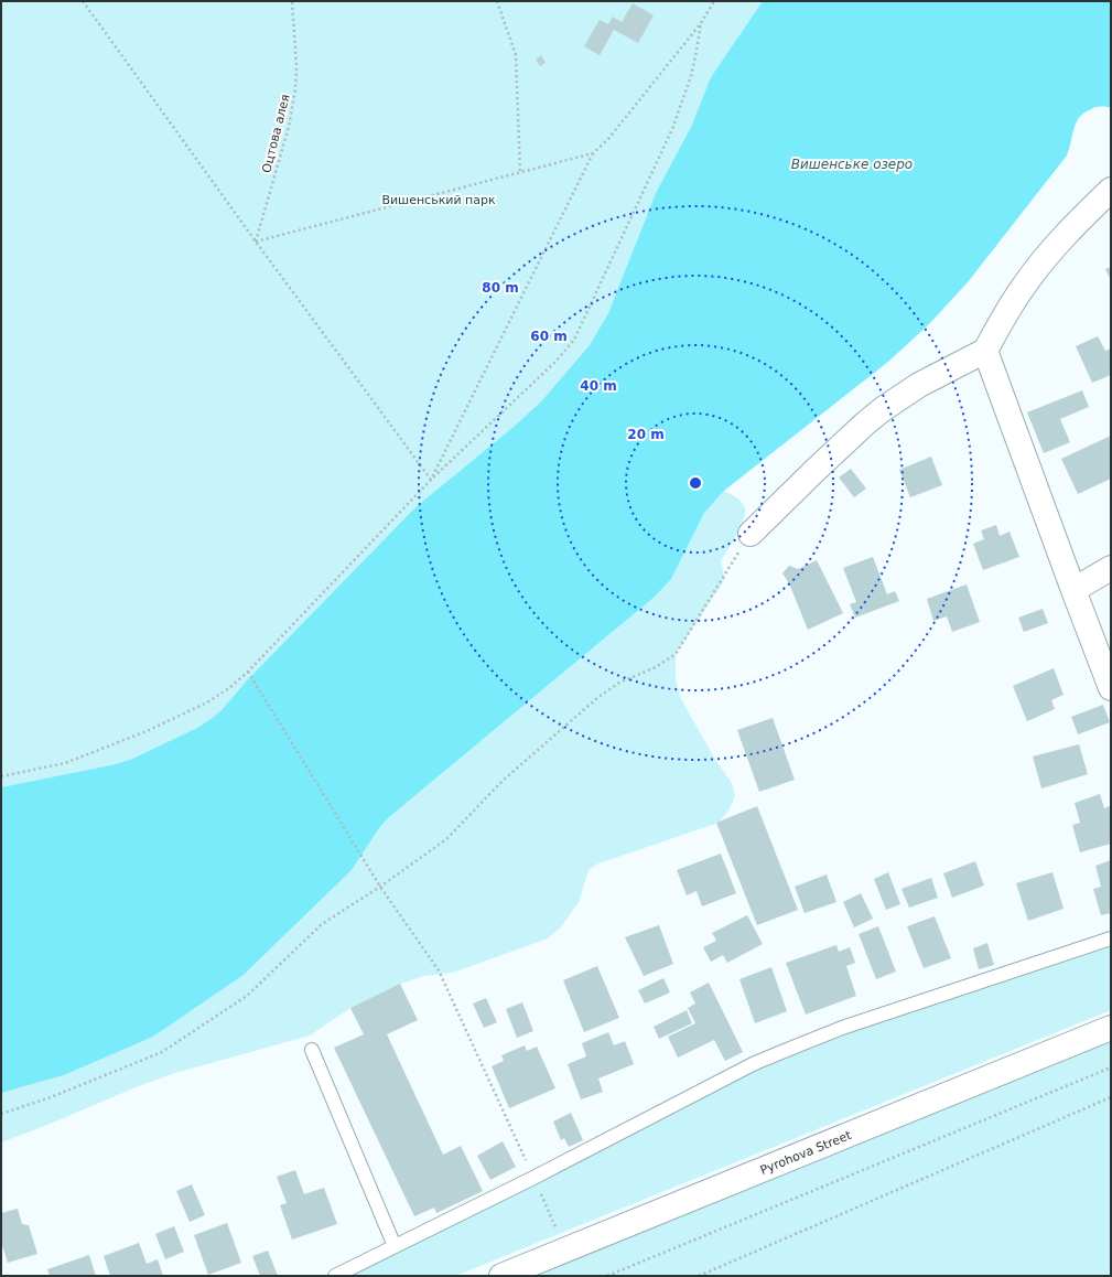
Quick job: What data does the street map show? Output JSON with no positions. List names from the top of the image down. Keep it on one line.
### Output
{"streets":{"street":["Pyrohova Street"],"path":["Оцтова алея"]},"water":["Вишенське озеро"],"parks":["Вишенський парк"],"rings":["80 m","60 m","40 m","20 m"]}
